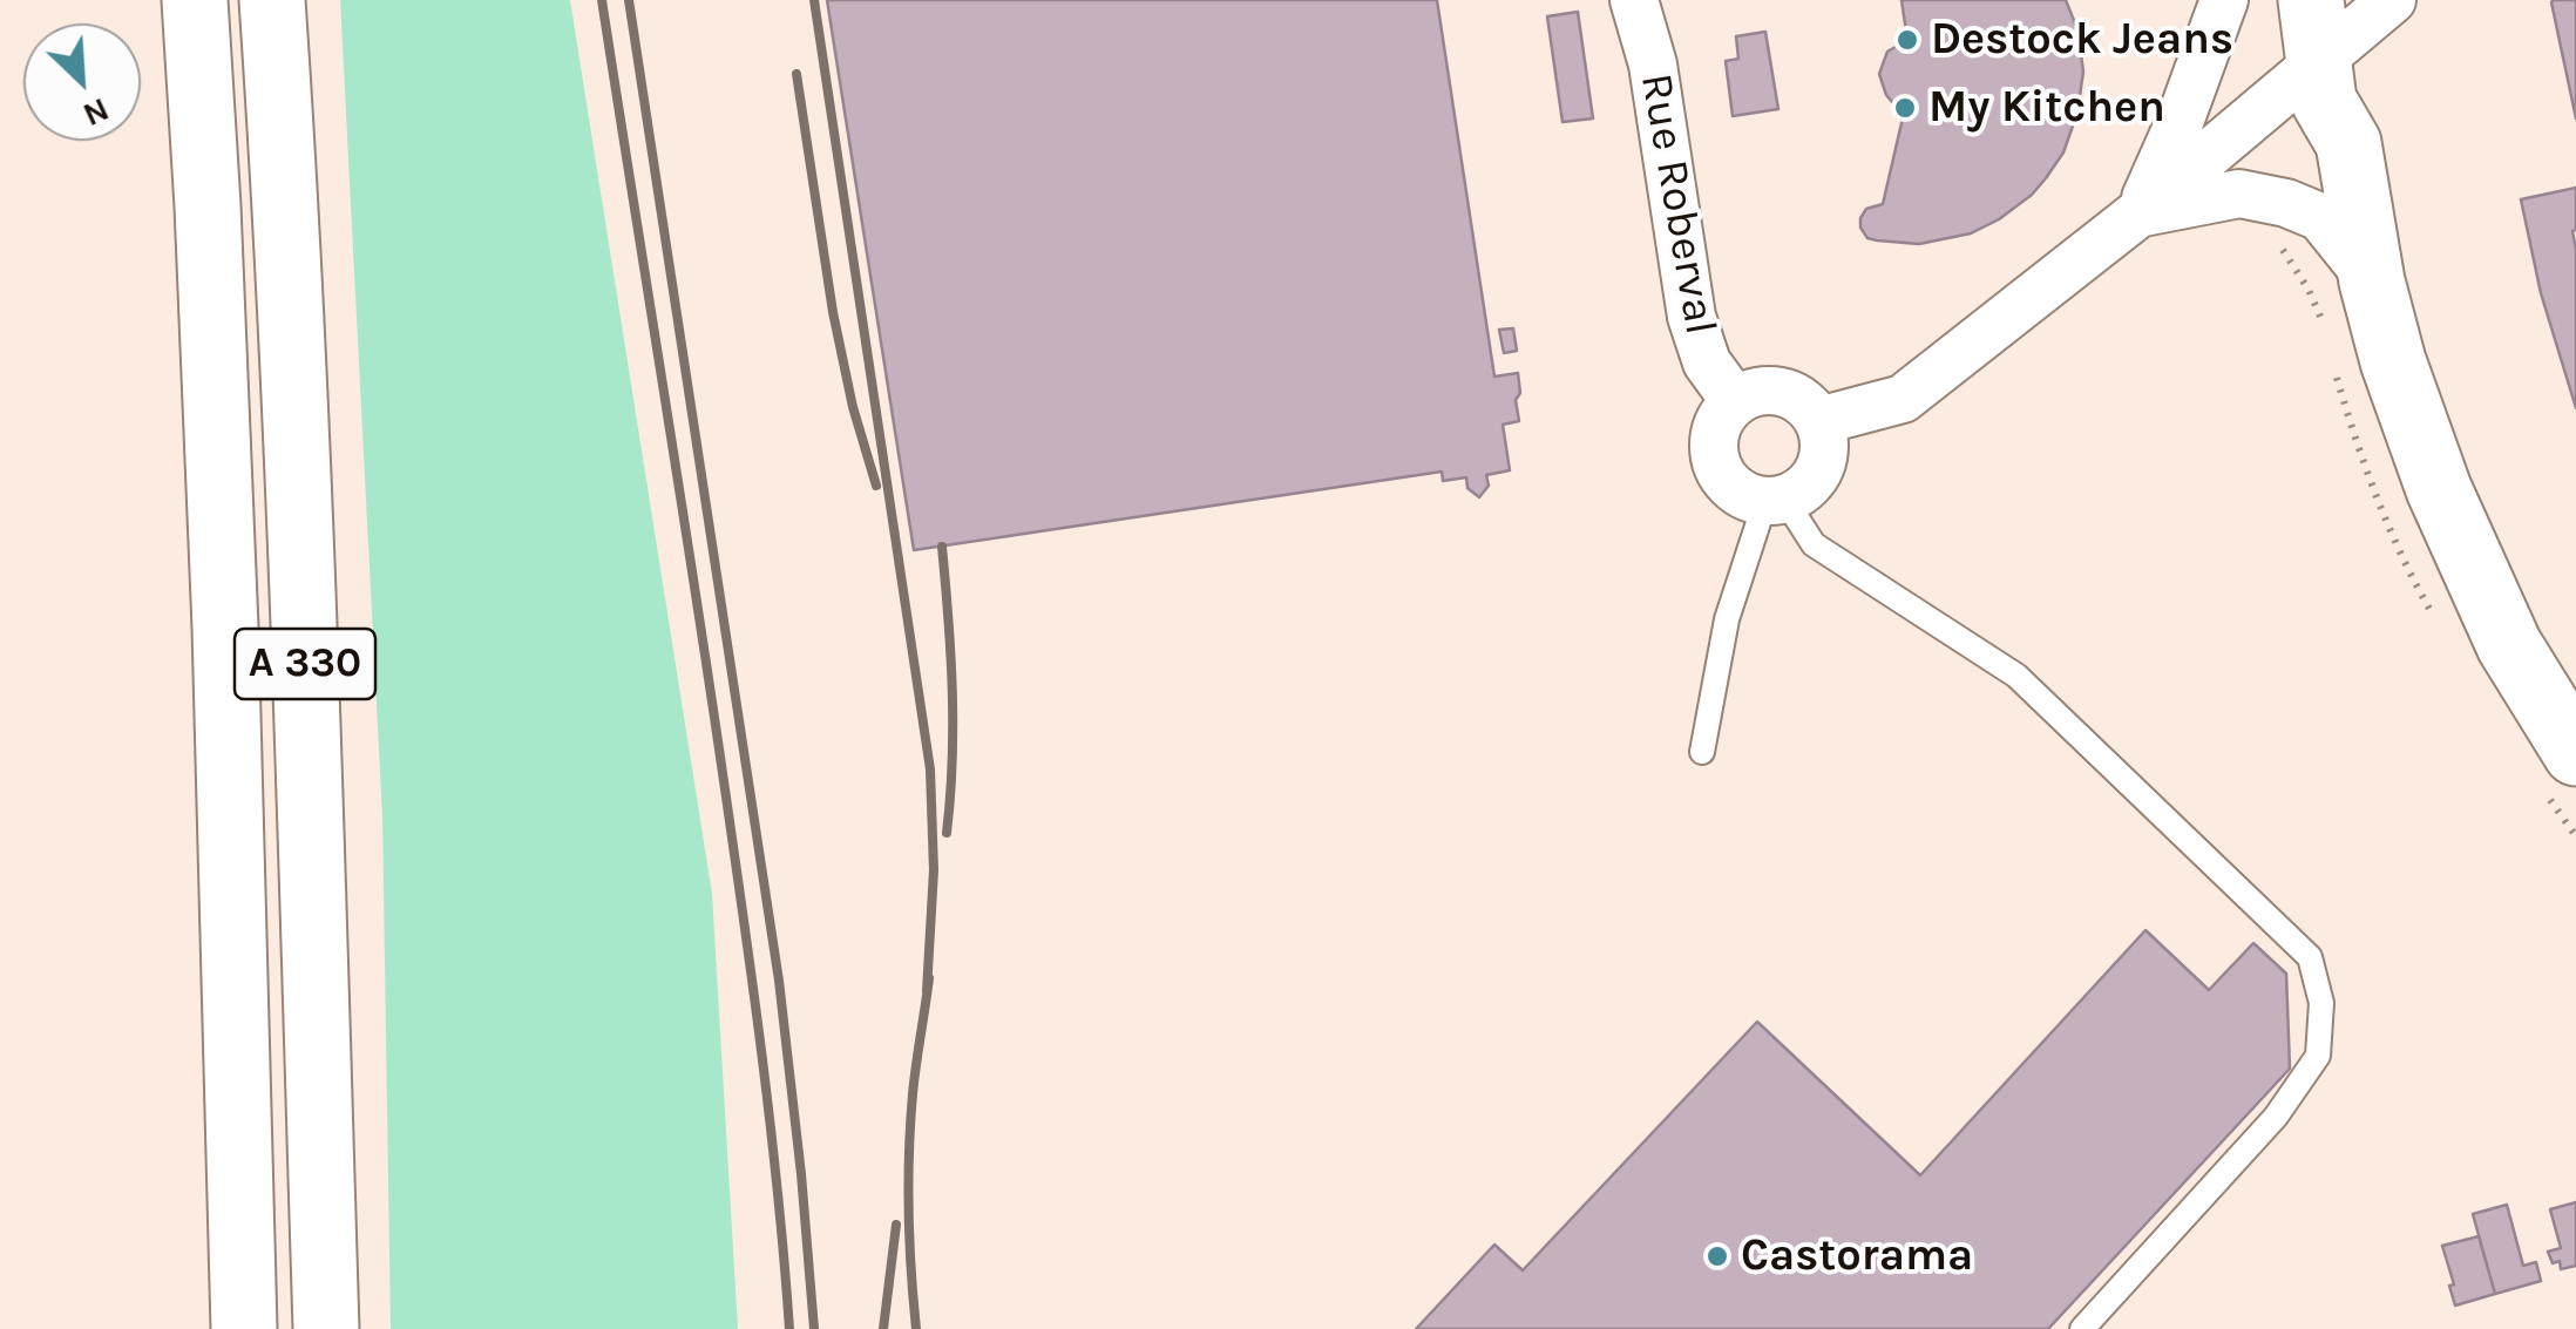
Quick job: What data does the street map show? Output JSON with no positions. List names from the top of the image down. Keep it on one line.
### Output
{"streets":{"main road":["A 330"],"street":["Rue Roberval"]},"places":["Destock Jeans","My Kitchen","Castorama"],"north":"bottom right"}
